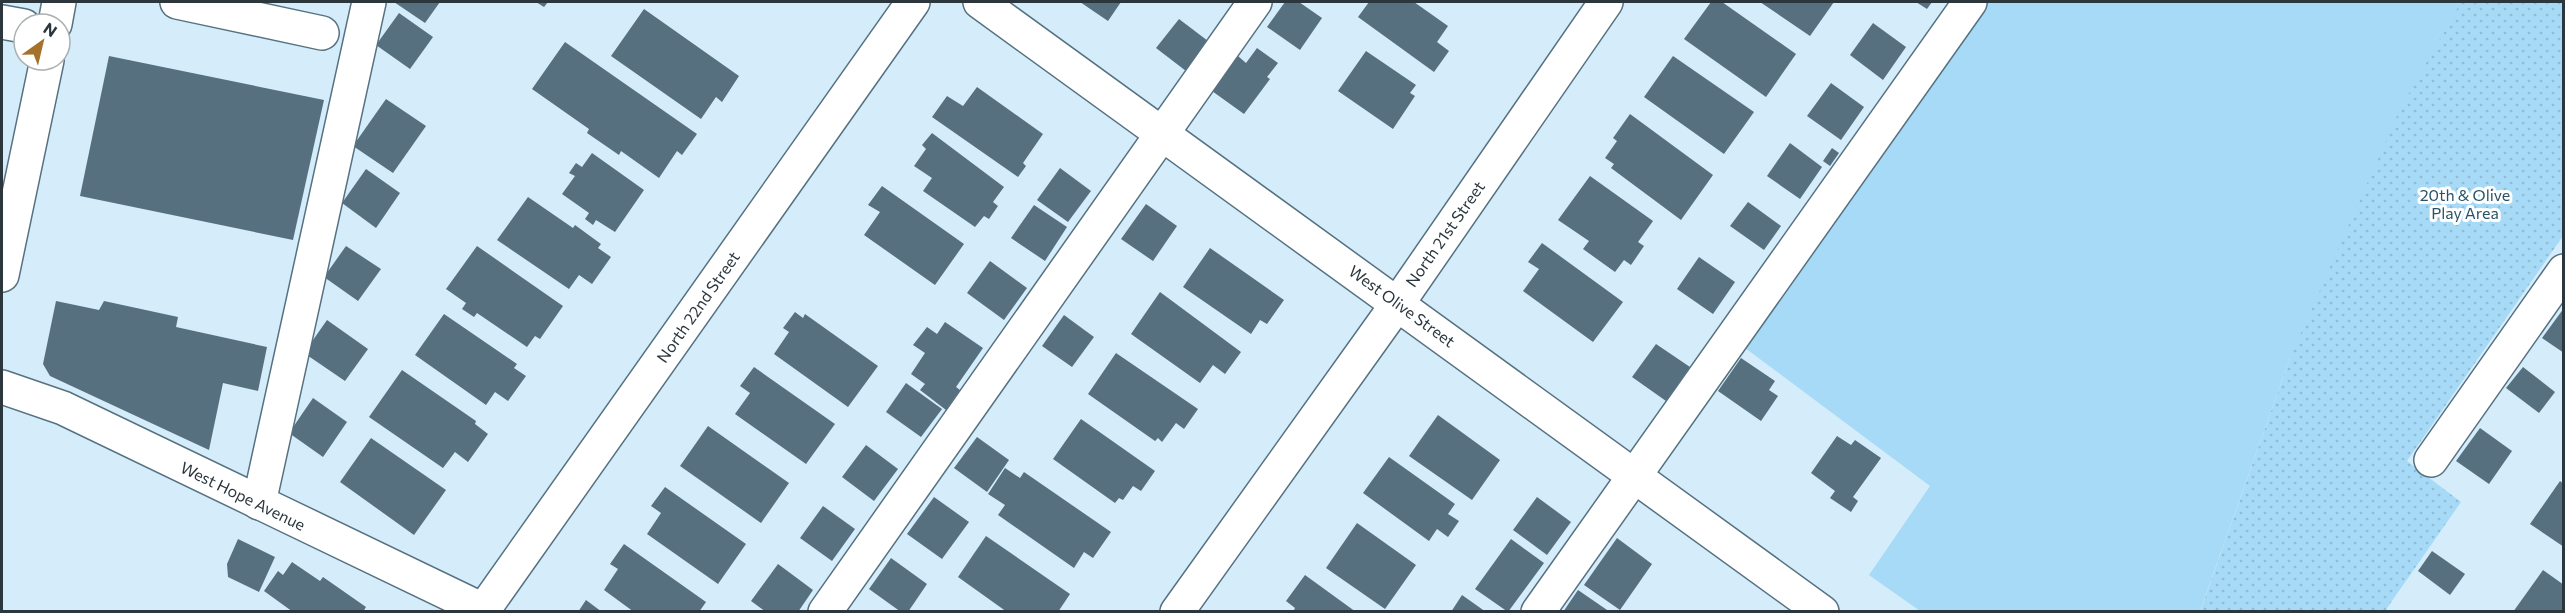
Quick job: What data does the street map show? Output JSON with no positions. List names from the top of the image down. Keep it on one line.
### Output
{"streets":{"street":["North 21st Street","West Olive Street","North 22nd Street","West Hope Avenue"]},"crossings":[["North 21st Street","West Olive Street"],["North 22nd Street","West Hope Avenue"]],"parks":["20th & Olive Play Area"],"north":"top right"}
